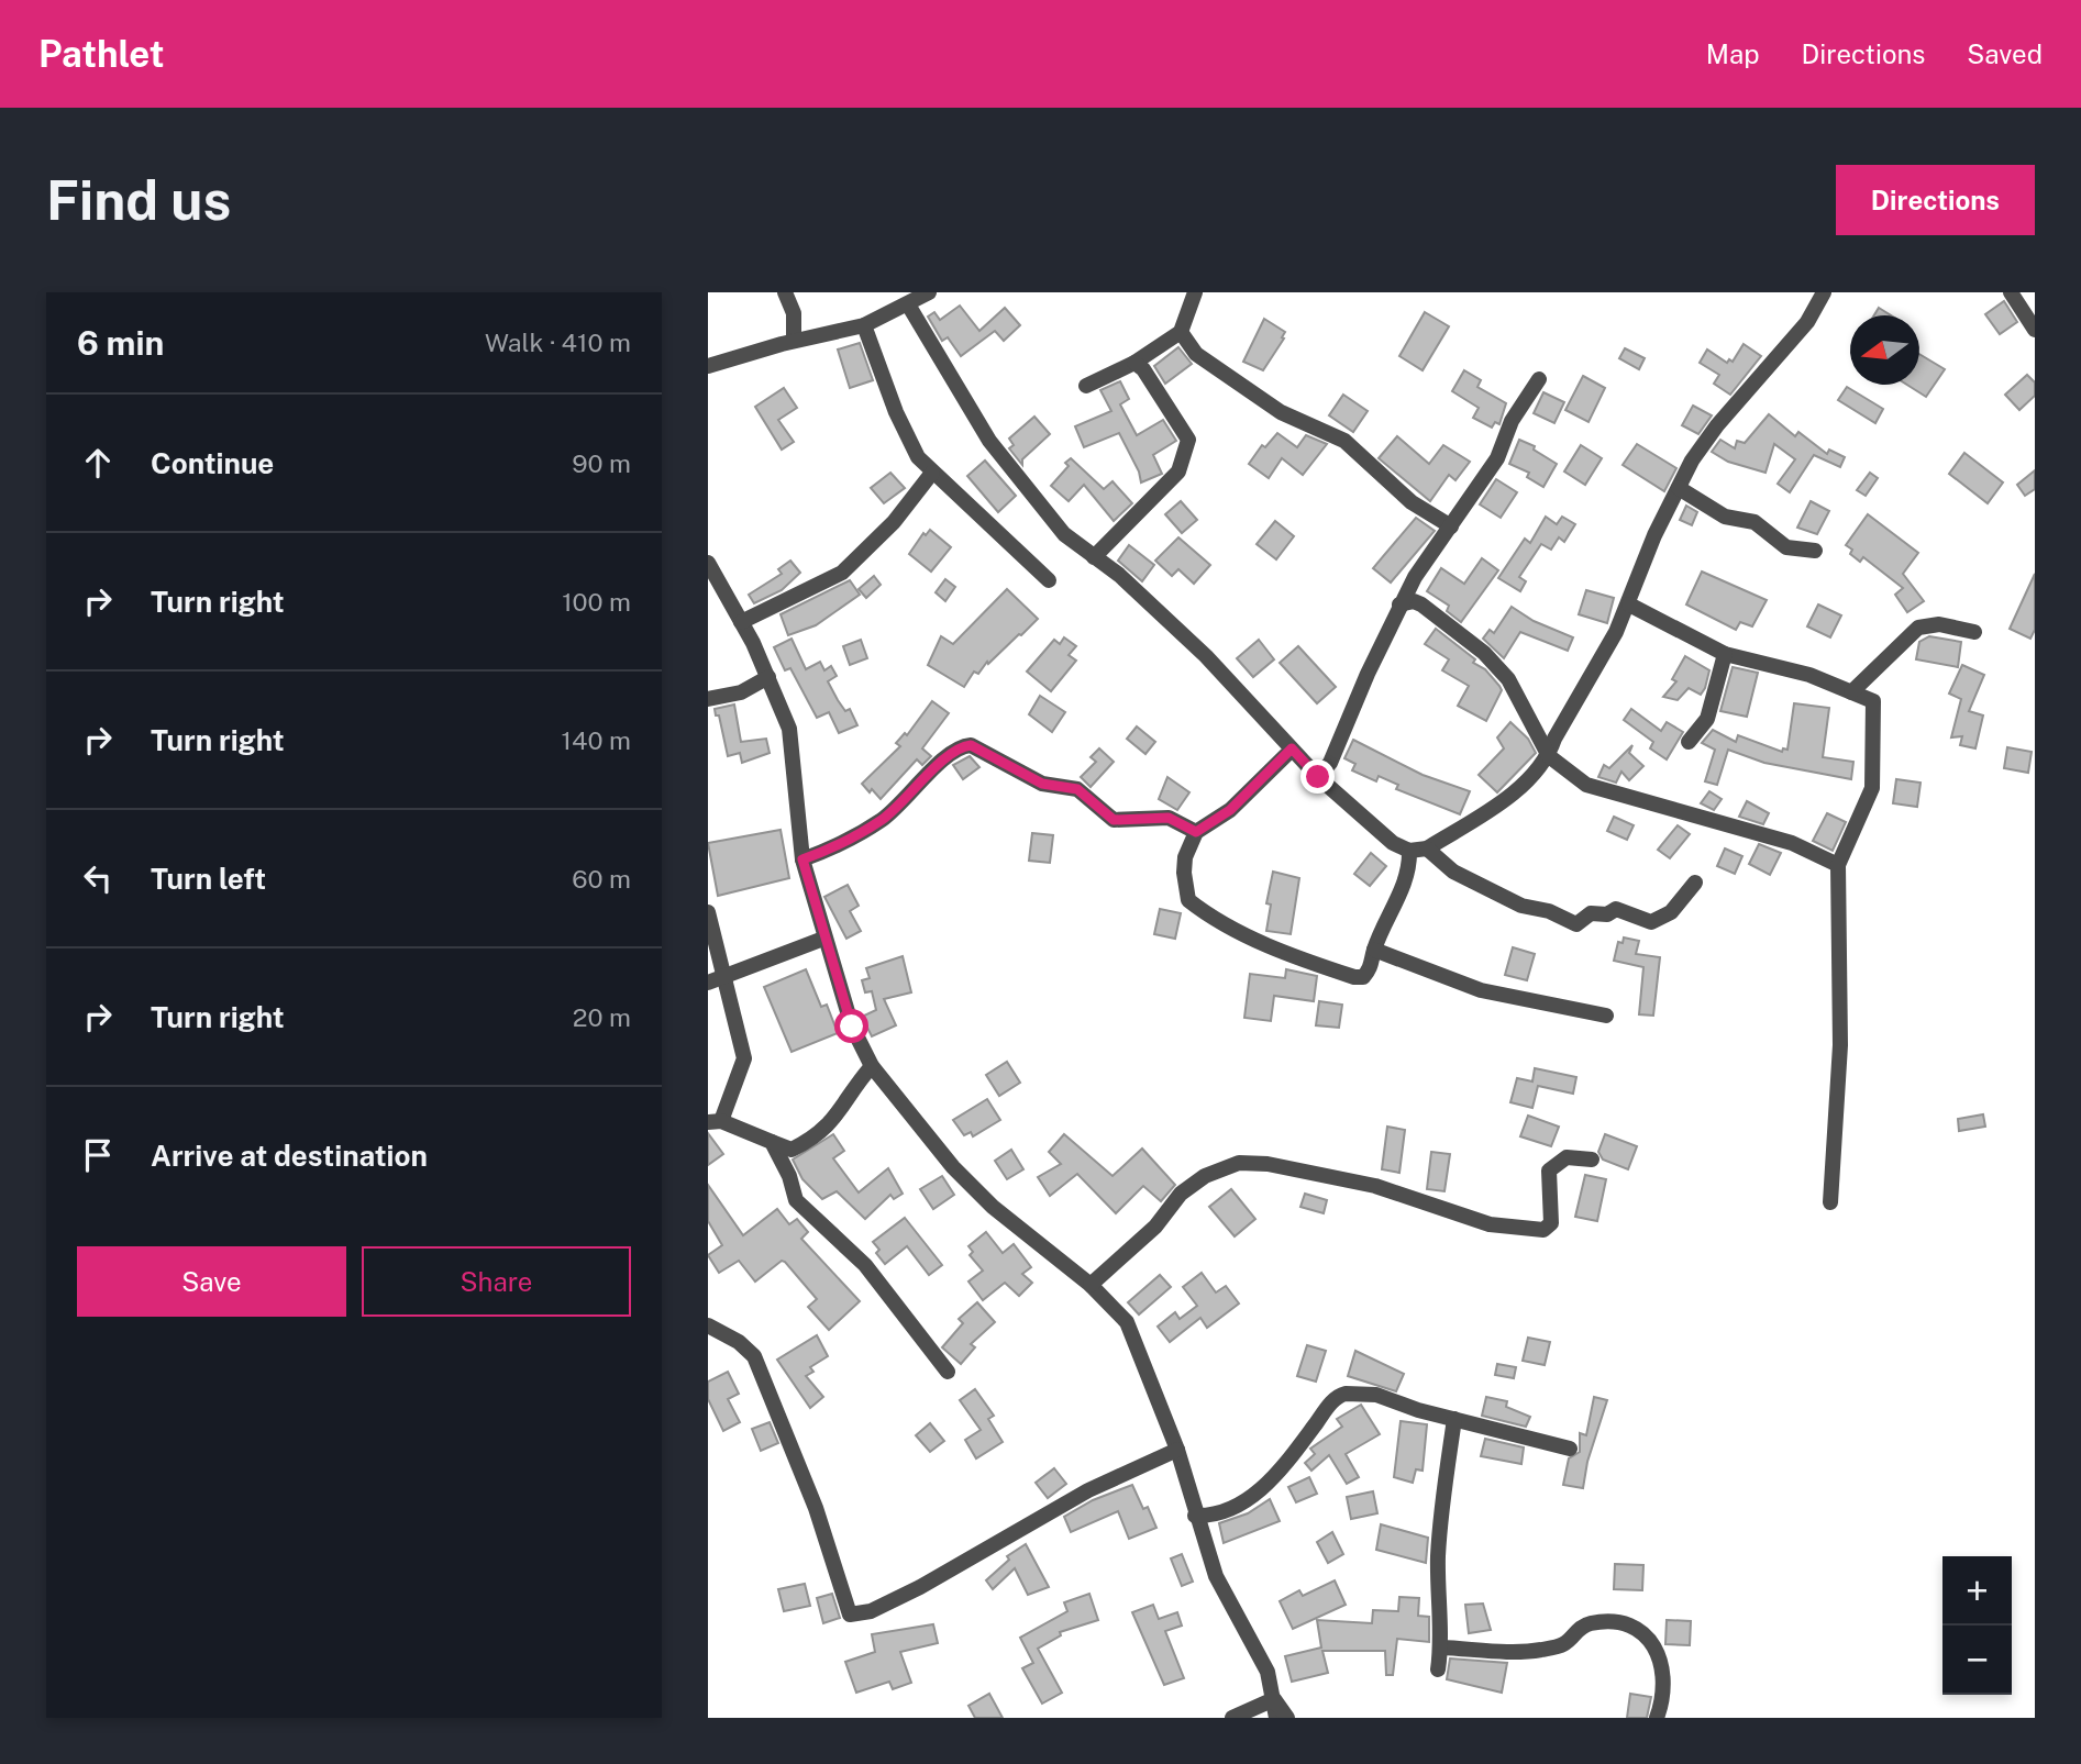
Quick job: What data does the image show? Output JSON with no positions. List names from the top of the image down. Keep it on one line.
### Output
{"north":"left","page":{"header":"Pathlet","nav":["Map","Directions","Saved"],"buttons":["Directions",["Save","Share"]],"title":"Find us","heading":["6 min","Walk · 410 m"],"list":[["Continue","90 m"],["Turn right","100 m"],["Turn right","140 m"],["Turn left","60 m"],["Turn right","20 m"],"Arrive at destination"],"map_buttons":["+","−"]}}
